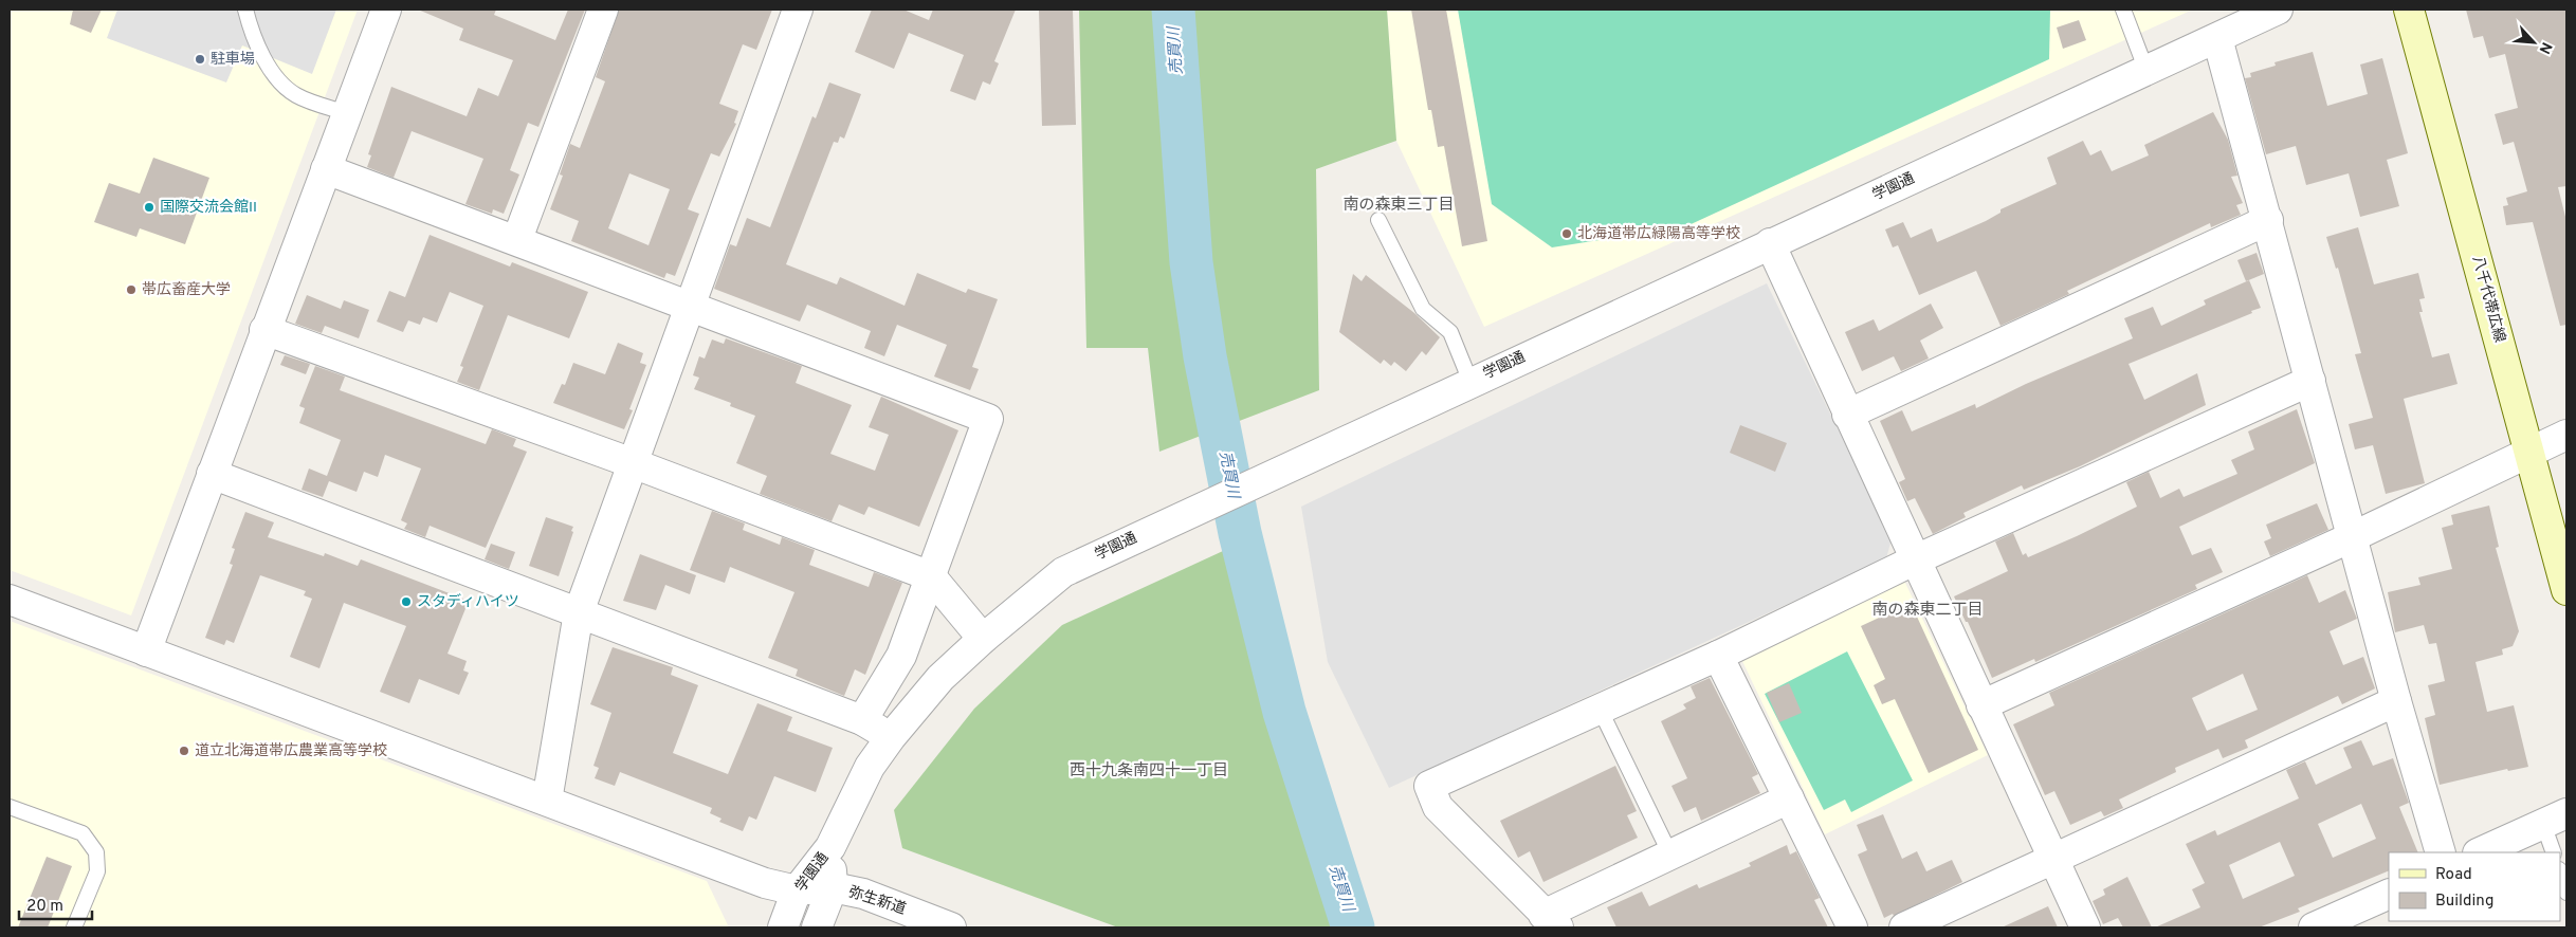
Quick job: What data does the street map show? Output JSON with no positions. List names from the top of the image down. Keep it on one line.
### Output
{"streets":{"main road":["八千代帯広線"],"street":["学園通","弥生新道"]},"crossings":[["学園通","弥生新道"]],"districts":["南の森東三丁目","南の森東二丁目","西十九条南四十一丁目"],"water":["売買川"],"places":["駐車場","国際交流会館II","北海道帯広緑陽高等学校","帯広畜産大学","スタディハイツ","道立北海道帯広農業高等学校"],"legend":["Road","Building"],"scale_bar":"20 m","north":"bottom right"}
